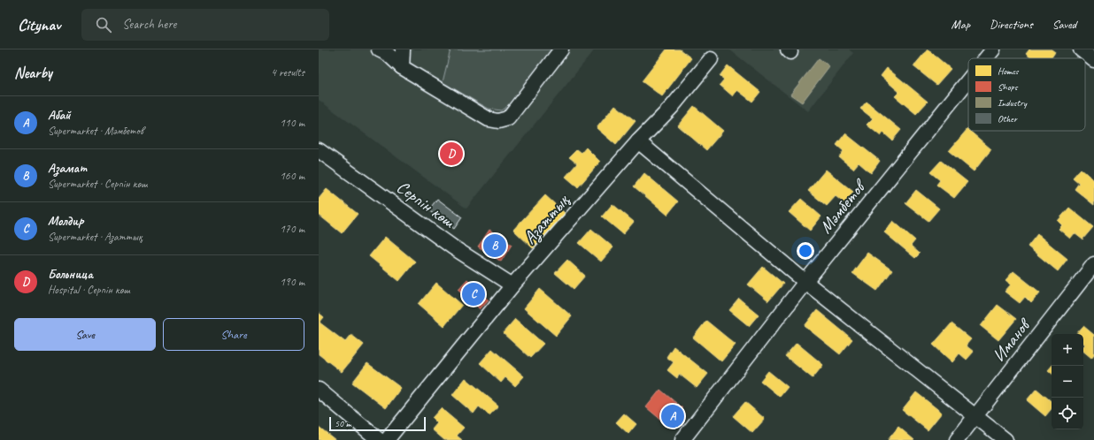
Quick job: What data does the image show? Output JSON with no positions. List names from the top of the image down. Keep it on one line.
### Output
{"streets":{"street":["Серпін көш","Мәмбетов","Азаттық","Иманов"]},"crossings":[["Серпін көш","Азаттық"]],"legend":["Homes","Shops","Industry","Other"],"scale_bar":"50 m","page":{"header":"Citynav","search":"Search here","nav":["Map","Directions","Saved"],"heading":["Nearby","4 results"],"list":[{"mark":"A","name":"Абай","note":"Supermarket · Мәмбетов","value":"110 m"},{"mark":"B","name":"Азамат","note":"Supermarket · Серпін көш","value":"160 m"},{"mark":"C","name":"Молдир","note":"Supermarket · Азаттық","value":"170 m"},{"mark":"D","name":"Больница","note":"Hospital · Серпін көш","value":"190 m"}],"pins":["D","B","C","A"],"buttons":["Save","Share"],"map_buttons":["+","−"],"scale":"50 m"}}
